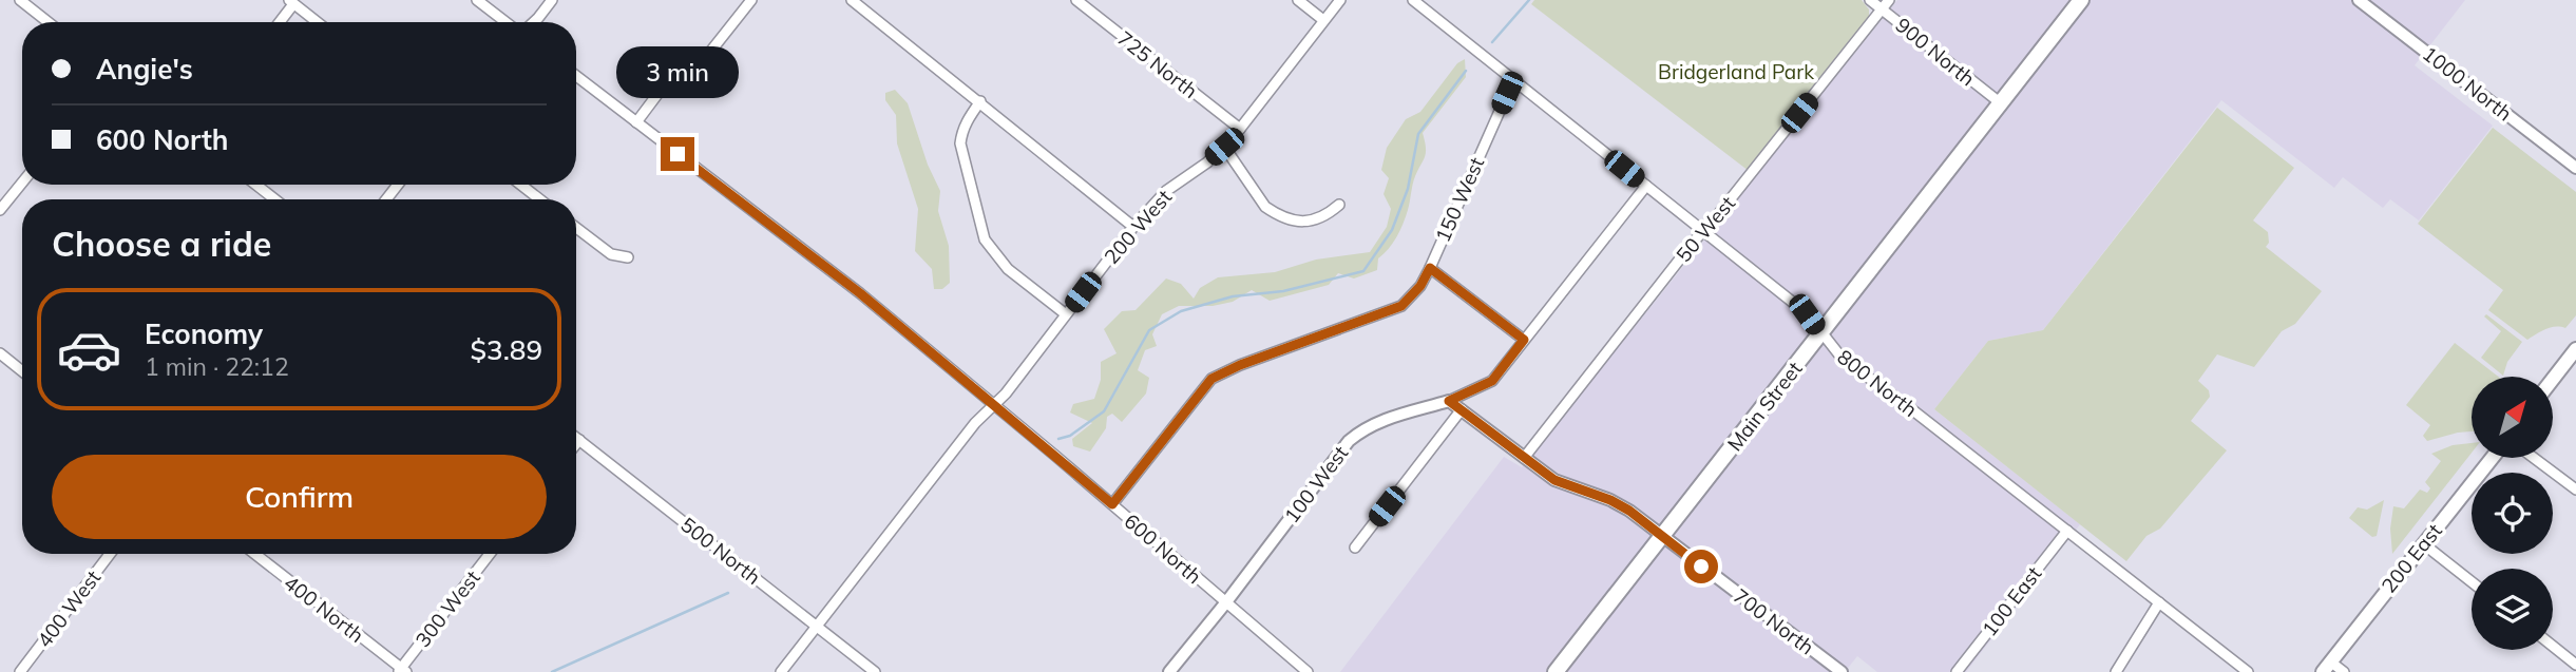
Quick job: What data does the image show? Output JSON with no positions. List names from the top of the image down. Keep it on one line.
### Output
{"streets":{"main road":["Main Street","200 East"],"street":["900 North","725 North","1000 North","150 West","200 West","50 West","800 North","100 West","600 North","500 North","100 East","400 West","400 North","300 West","700 North"]},"crossings":[["900 North","50 West"],["900 North","Main Street"],["725 North","200 West"],["150 West","800 North"],["150 West","600 North"],["200 West","600 North"],["200 West","500 North"],["50 West","800 North"],["50 West","700 North"],["800 North","Main Street"],["800 North","100 West"],["800 North","100 East"],["Main Street","700 North"],["100 West","600 North"],["100 West","700 North"],["400 North","300 West"]],"parks":["Bridgerland Park"],"north":"top right","page":{"banner":["Angie's","600 North"],"bubble":"3 min","heading":"Choose a ride","list":[{"name":"Economy","note":"1 min · 22:12","value":"$3.89"}],"buttons":"Confirm"}}
